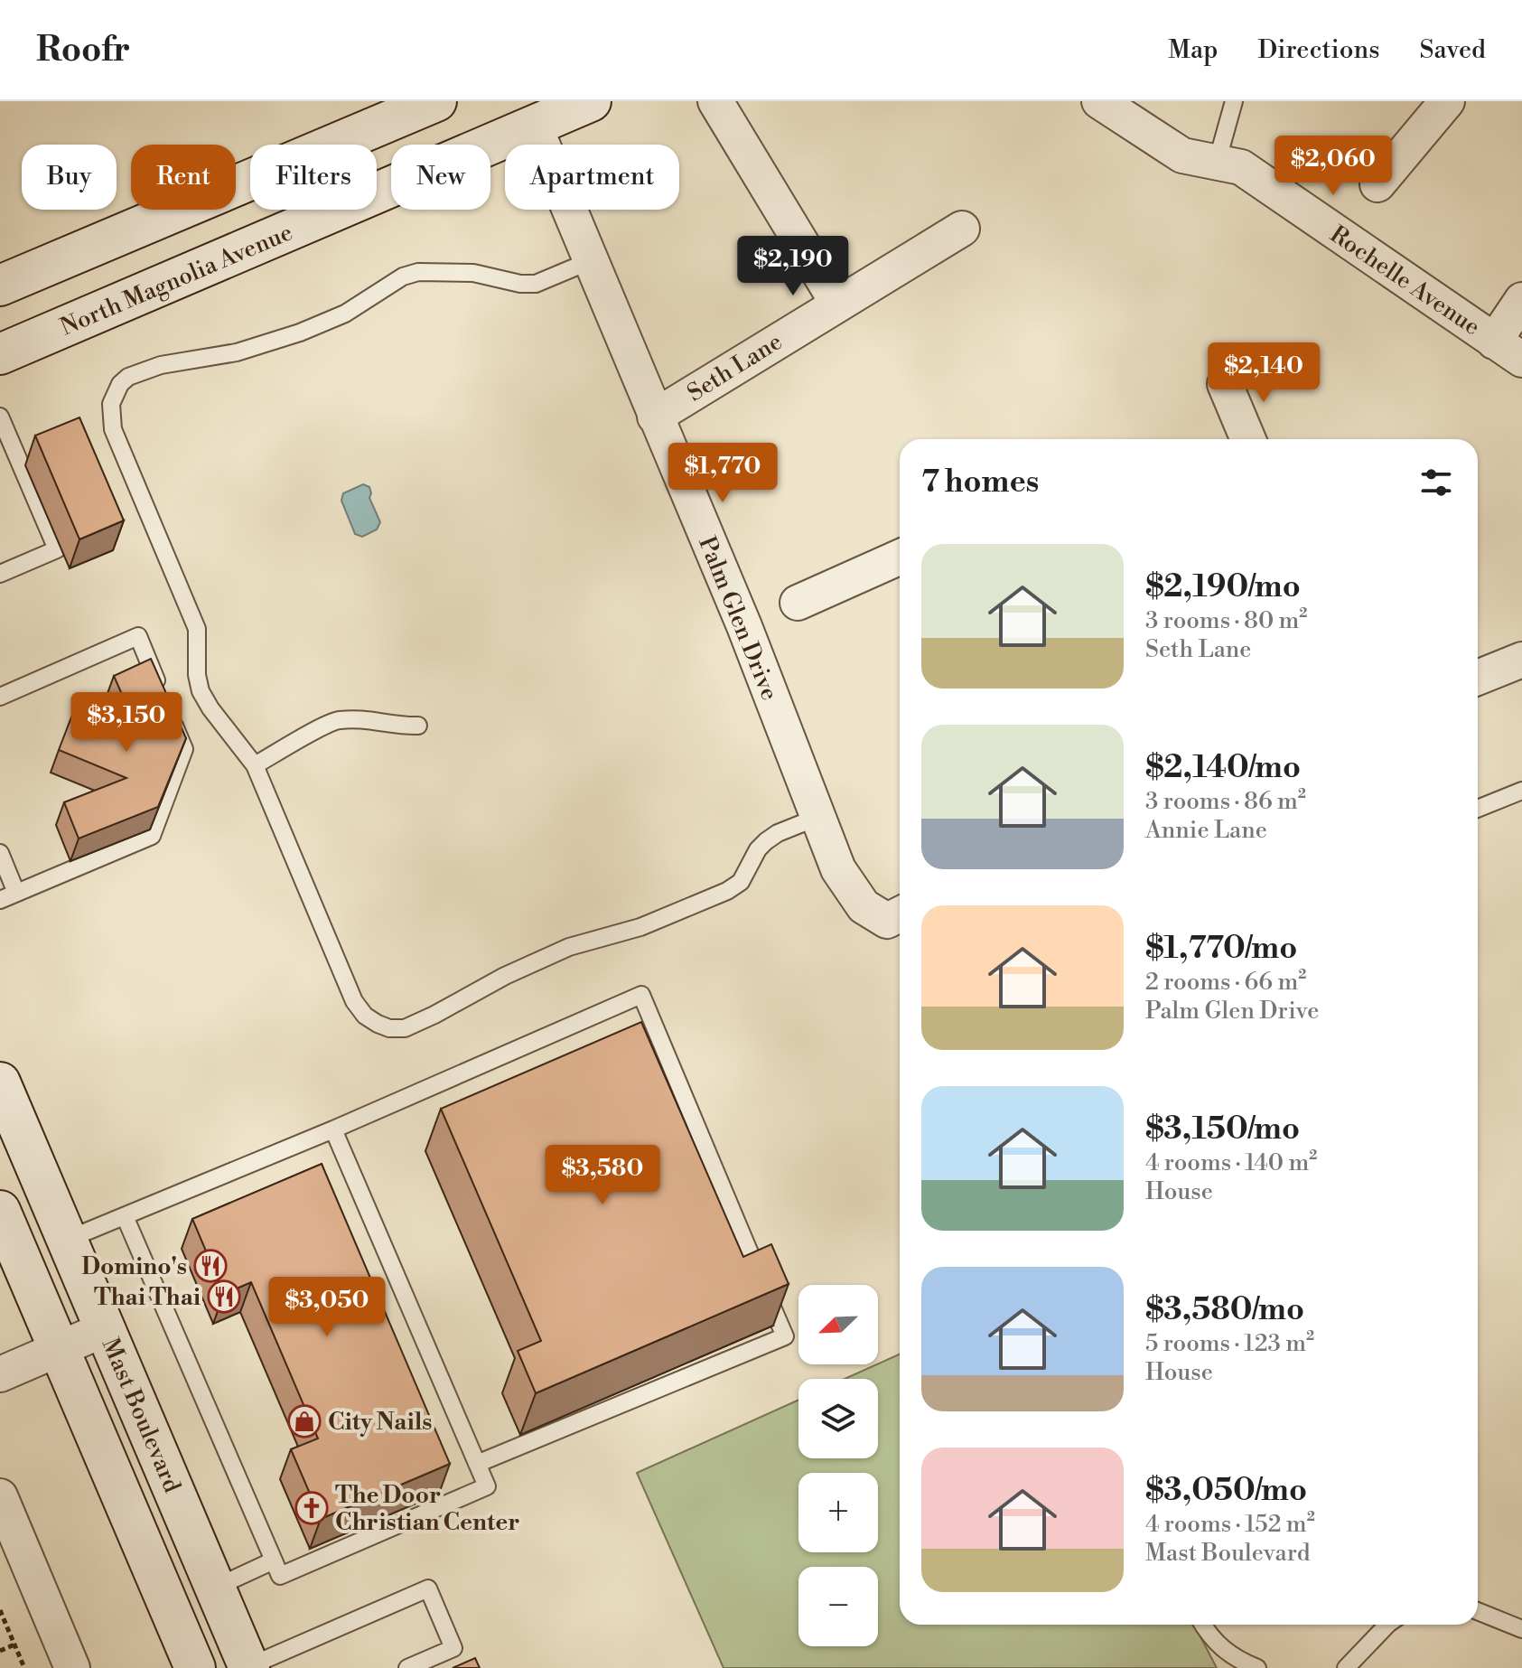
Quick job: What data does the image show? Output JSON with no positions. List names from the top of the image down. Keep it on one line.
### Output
{"streets":{"main road":["North Magnolia Avenue","Mast Boulevard"],"street":["Rochelle Avenue","Seth Lane","Palm Glen Drive"]},"crossings":[["North Magnolia Avenue","Palm Glen Drive"],["Seth Lane","Palm Glen Drive"]],"places":{"restaurant":["Domino's","Thai Thai"],"shop":["City Nails"],"church":["The Door Christian Center"]},"north":"bottom left","page":{"header":"Roofr","nav":["Map","Directions","Saved"],"price":["$2,060","$2,190","$2,140","$1,770","$3,150","$3,580","$3,050"],"chip":["Buy","Rent","Filters","New","Apartment"],"heading":"7 homes","list":[{"name":"$2,190/mo","note":"3 rooms · 80 m² · Seth Lane"},{"name":"$2,140/mo","note":"3 rooms · 86 m² · Annie Lane"},{"name":"$1,770/mo","note":"2 rooms · 66 m² · Palm Glen Drive"},{"name":"$3,150/mo","note":"4 rooms · 140 m² · House"},{"name":"$3,580/mo","note":"5 rooms · 123 m² · House"},{"name":"$3,050/mo","note":"4 rooms · 152 m² · Mast Boulevard"}],"map_buttons":["+","−"]}}
